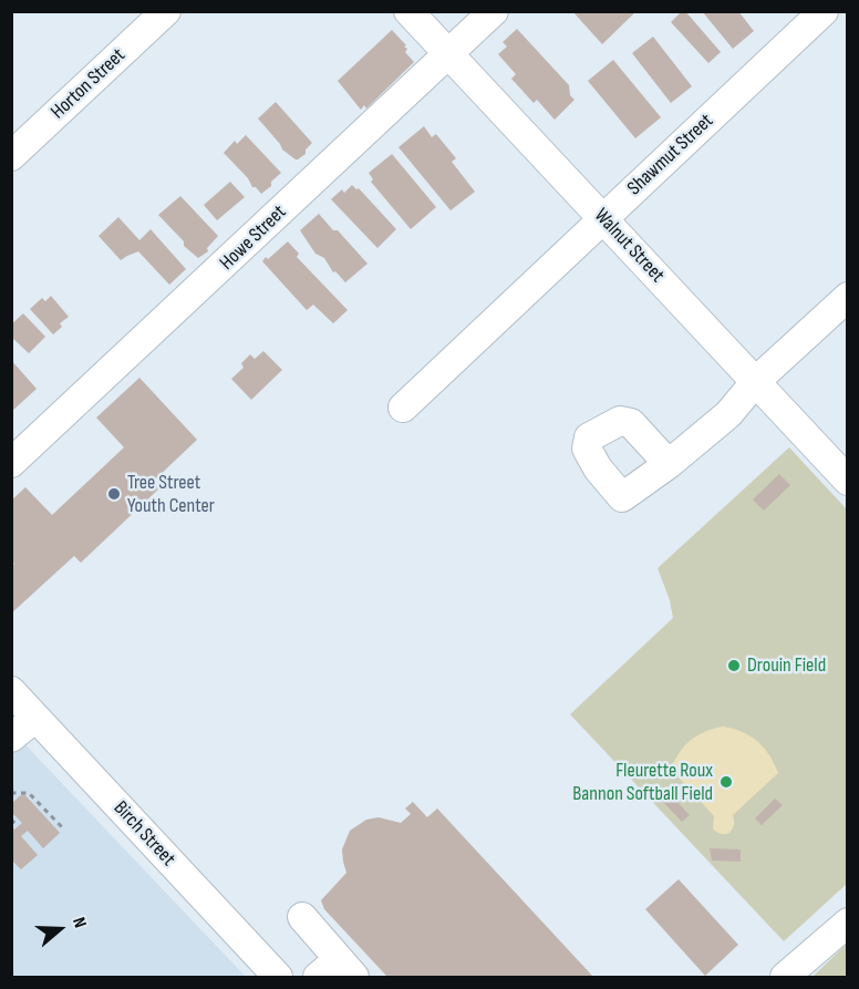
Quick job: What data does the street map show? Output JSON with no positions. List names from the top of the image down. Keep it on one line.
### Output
{"streets":{"street":["Horton Street","Shawmut Street","Howe Street","Walnut Street","Birch Street"]},"crossings":[["Shawmut Street","Walnut Street"],["Howe Street","Walnut Street"]],"places":["Tree Street Youth Center","Drouin Field","Fleurette Roux Bannon Softball Field"],"north":"right"}
